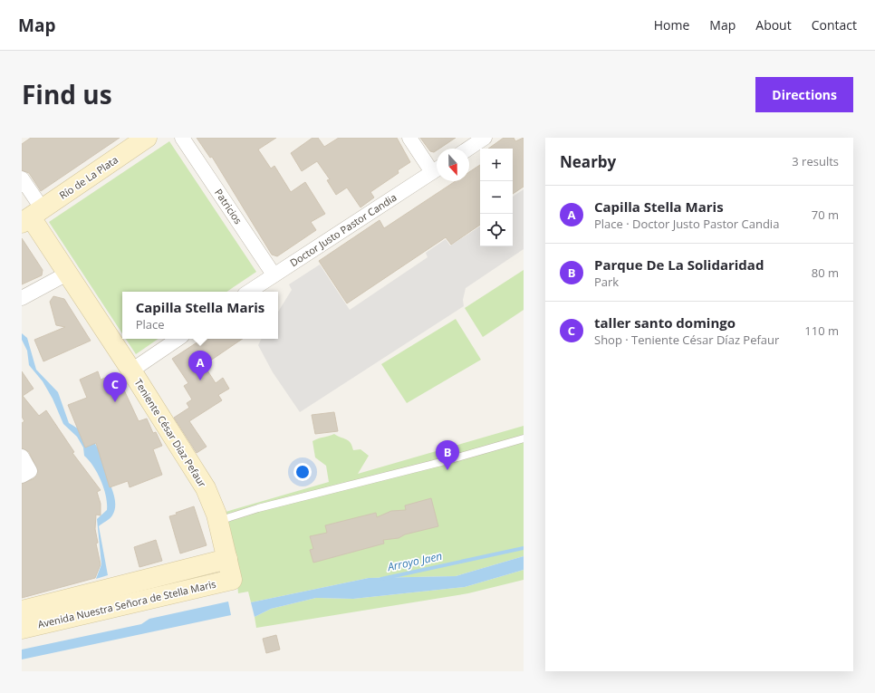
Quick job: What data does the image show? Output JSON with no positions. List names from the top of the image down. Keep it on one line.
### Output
{"streets":{"street":["Río de La Plata","Patricios","Doctor Justo Pastor Candia","Teniente César Díaz Pefaur","Avenida Nuestra Señora de Stella Maris"]},"crossings":[["Río de La Plata","Teniente César Díaz Pefaur"],["Patricios","Doctor Justo Pastor Candia"],["Teniente César Díaz Pefaur","Avenida Nuestra Señora de Stella Maris"]],"water":["Arroyo Jaen"],"north":"bottom","page":{"header":"Map","nav":["Home","Map","About","Contact"],"title":"Find us","buttons":"Directions","heading":["Nearby","3 results"],"map_buttons":["+","−"],"list":[{"mark":"A","name":"Capilla Stella Maris","note":"Place · Doctor Justo Pastor Candia","value":"70 m"},{"mark":"B","name":"Parque De La Solidaridad","note":"Park","value":"80 m"},{"mark":"C","name":"taller santo domingo","note":"Shop · Teniente César Díaz Pefaur","value":"110 m"}],"popup":["Capilla Stella Maris","Place"],"pins":["A","C","B"]}}
